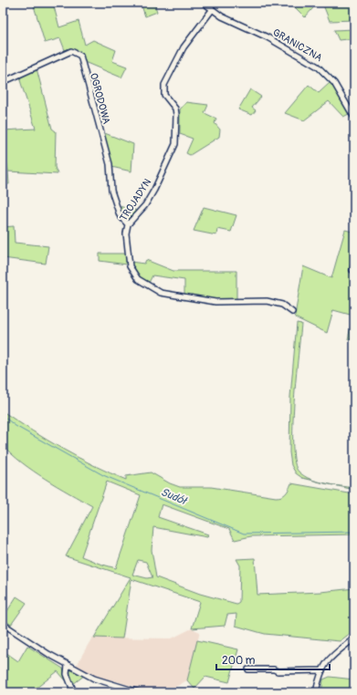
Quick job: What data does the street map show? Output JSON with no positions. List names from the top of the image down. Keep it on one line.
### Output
{"streets":{"street":["GRANICZNA","OGRODOWA","TROJADYN"]},"crossings":[["GRANICZNA","TROJADYN"],["OGRODOWA","TROJADYN"]],"water":["Sudół"],"scale_bar":"200 m"}
